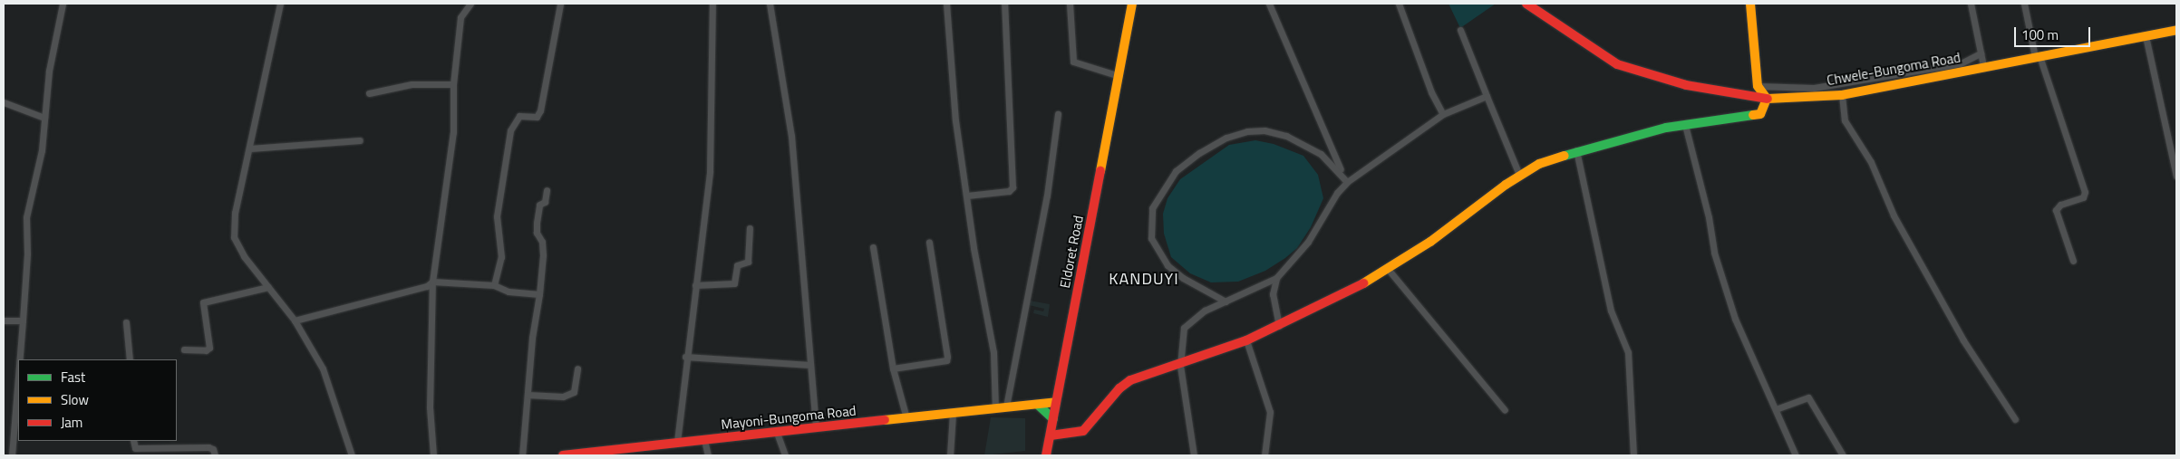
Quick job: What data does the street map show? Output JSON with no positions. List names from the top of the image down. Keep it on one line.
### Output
{"streets":{"main road":["Chwele-Bungoma Road","Eldoret Road","Mayoni-Bungoma Road"]},"districts":["KANDUYI"],"legend":["Fast","Slow","Jam"],"scale_bar":"100 m"}
